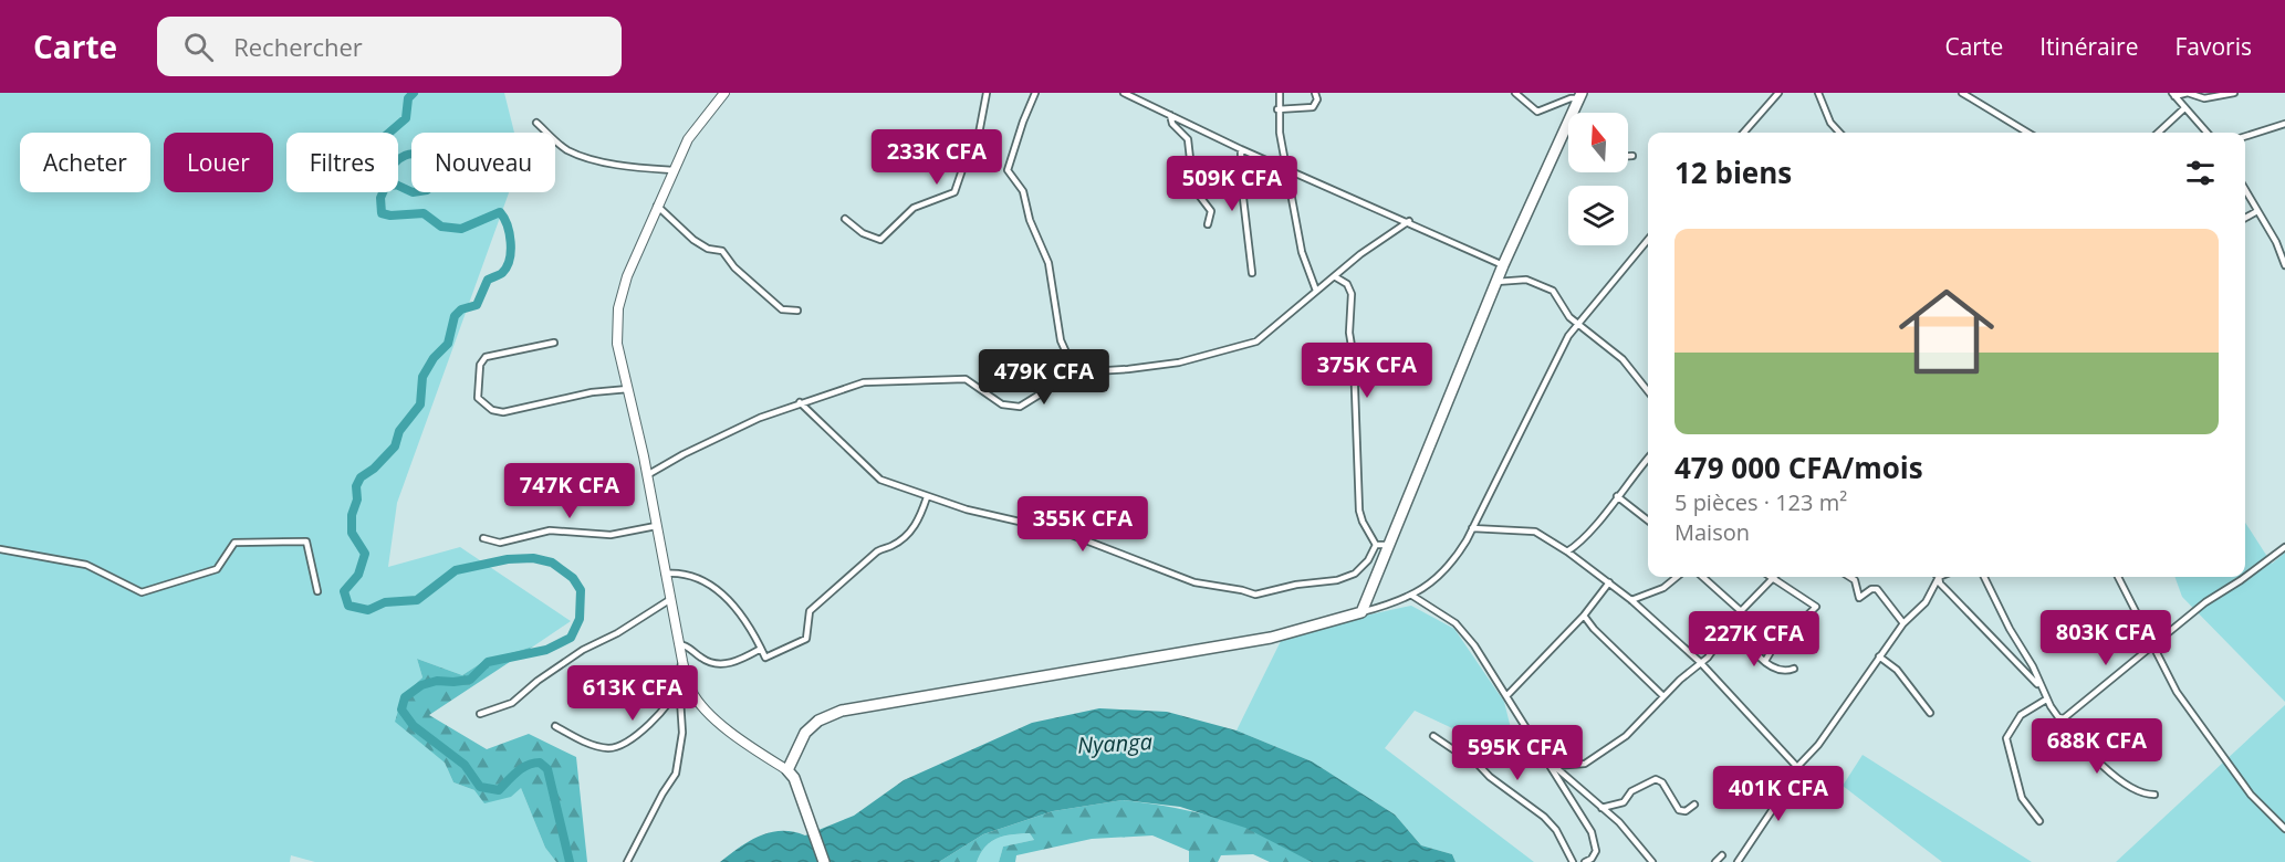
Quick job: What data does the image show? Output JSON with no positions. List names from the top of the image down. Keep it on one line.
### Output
{"water":["Nyanga"],"north":"top","page":{"header":"Carte","search":"Rechercher","nav":["Carte","Itinéraire","Favoris"],"price":["233K CFA","509K CFA","375K CFA","479K CFA","747K CFA","355K CFA","803K CFA","227K CFA","613K CFA","688K CFA","595K CFA","401K CFA"],"chip":["Acheter","Louer","Filtres","Nouveau"],"heading":"12 biens","list":[{"name":"479 000 CFA/mois","note":"5 pièces · 123 m² · Maison"}]}}
